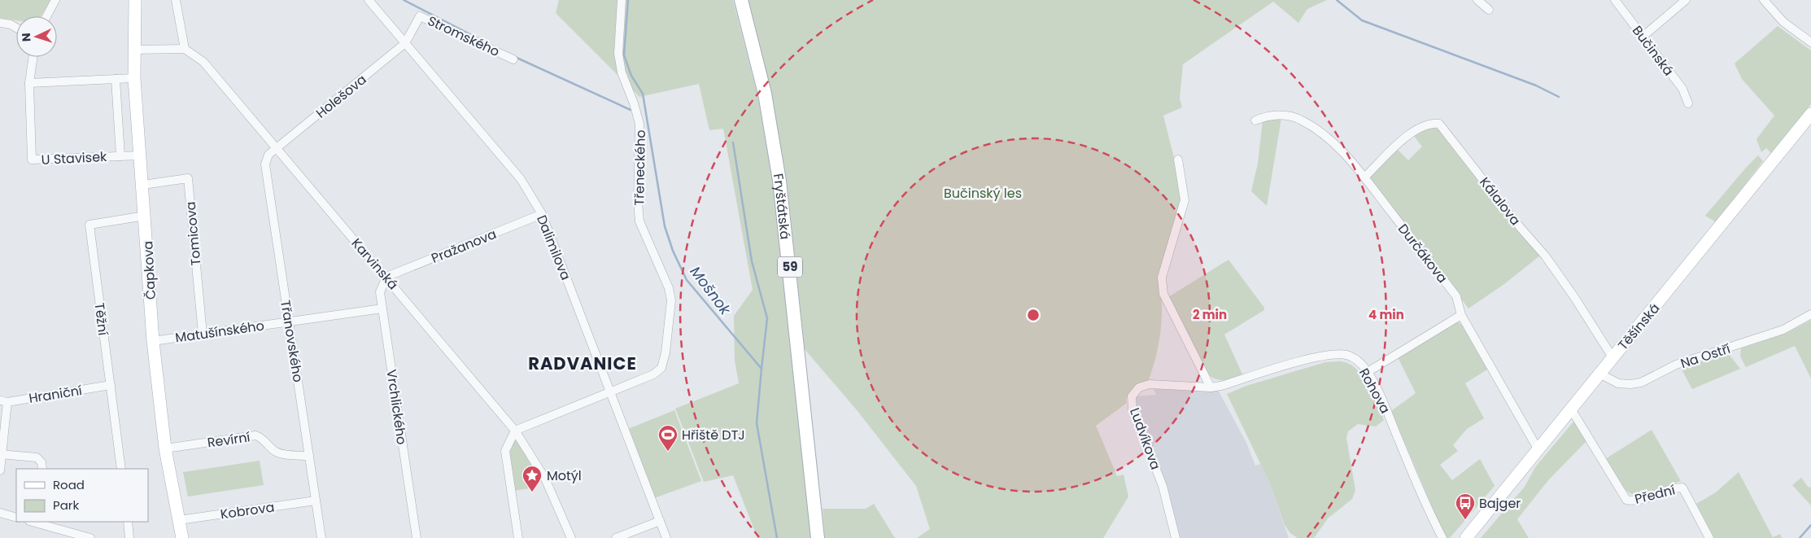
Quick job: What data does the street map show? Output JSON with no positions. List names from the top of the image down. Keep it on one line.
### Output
{"streets":{"main road":["Fryštátská","59"],"street":["Stromského","Bučinská","Holešova","U Stavisek","Třeneckého","Kálalova","Tomicova","Pražanova","Dalimilova","Durčákova","Karvinská","Čapkova","Těžní","Těšínská","Matušínského","Třanovského","Na Ostří","Rohova","Hraniční","Vrchlického","Ludvíkova","Revírní","Přední","Kobrova"]},"crossings":[["Stromského","Holešova"],["Stromského","Dalimilova"],["Holešova","Dalimilova"],["Holešova","Karvinská"],["Holešova","Třanovského"],["U Stavisek","Čapkova"],["Třeneckého","Dalimilova"],["Třeneckého","Karvinská"],["Kálalova","Durčákova"],["Kálalova","Těšínská"],["Tomicova","Čapkova"],["Tomicova","Matušínského"],["Pražanova","Dalimilova"],["Pražanova","Karvinská"],["Pražanova","Vrchlického"],["Durčákova","Těšínská"],["Karvinská","Třanovského"],["Karvinská","Vrchlického"],["Čapkova","Těžní"],["Čapkova","Matušínského"],["Čapkova","Revírní"],["Čapkova","Kobrova"],["Těžní","Hraniční"],["Těšínská","Na Ostří"],["Těšínská","Přední"],["Matušínského","Třanovského"],["Matušínského","Vrchlického"],["Třanovského","Revírní"],["Třanovského","Kobrova"],["Rohova","Ludvíkova"]],"districts":["RADVANICE"],"water":["Mošnok"],"parks":["Bučinský les"],"places":{"sports":["Hřiště DTJ"],"place":["Motýl"],"bus stop":["Bajger"]},"legend":["Road","Park"],"north":"left","rings":["2 min","4 min"]}
